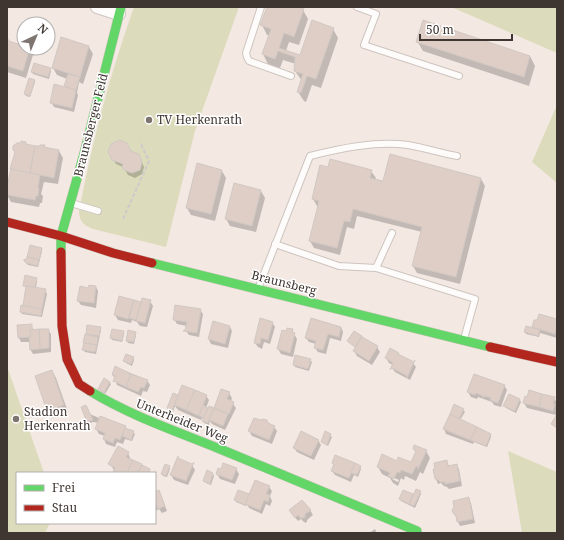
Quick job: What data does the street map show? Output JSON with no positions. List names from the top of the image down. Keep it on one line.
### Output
{"streets":{"street":["Braunsberger Feld","Braunsberg","Unterheider Weg"]},"crossings":[["Braunsberger Feld","Braunsberg"],["Braunsberger Feld","Unterheider Weg"],["Braunsberg","Unterheider Weg"]],"places":["TV Herkenrath","Stadion Herkenrath"],"legend":["Frei","Stau"],"scale_bar":"50 m","north":"top right"}
